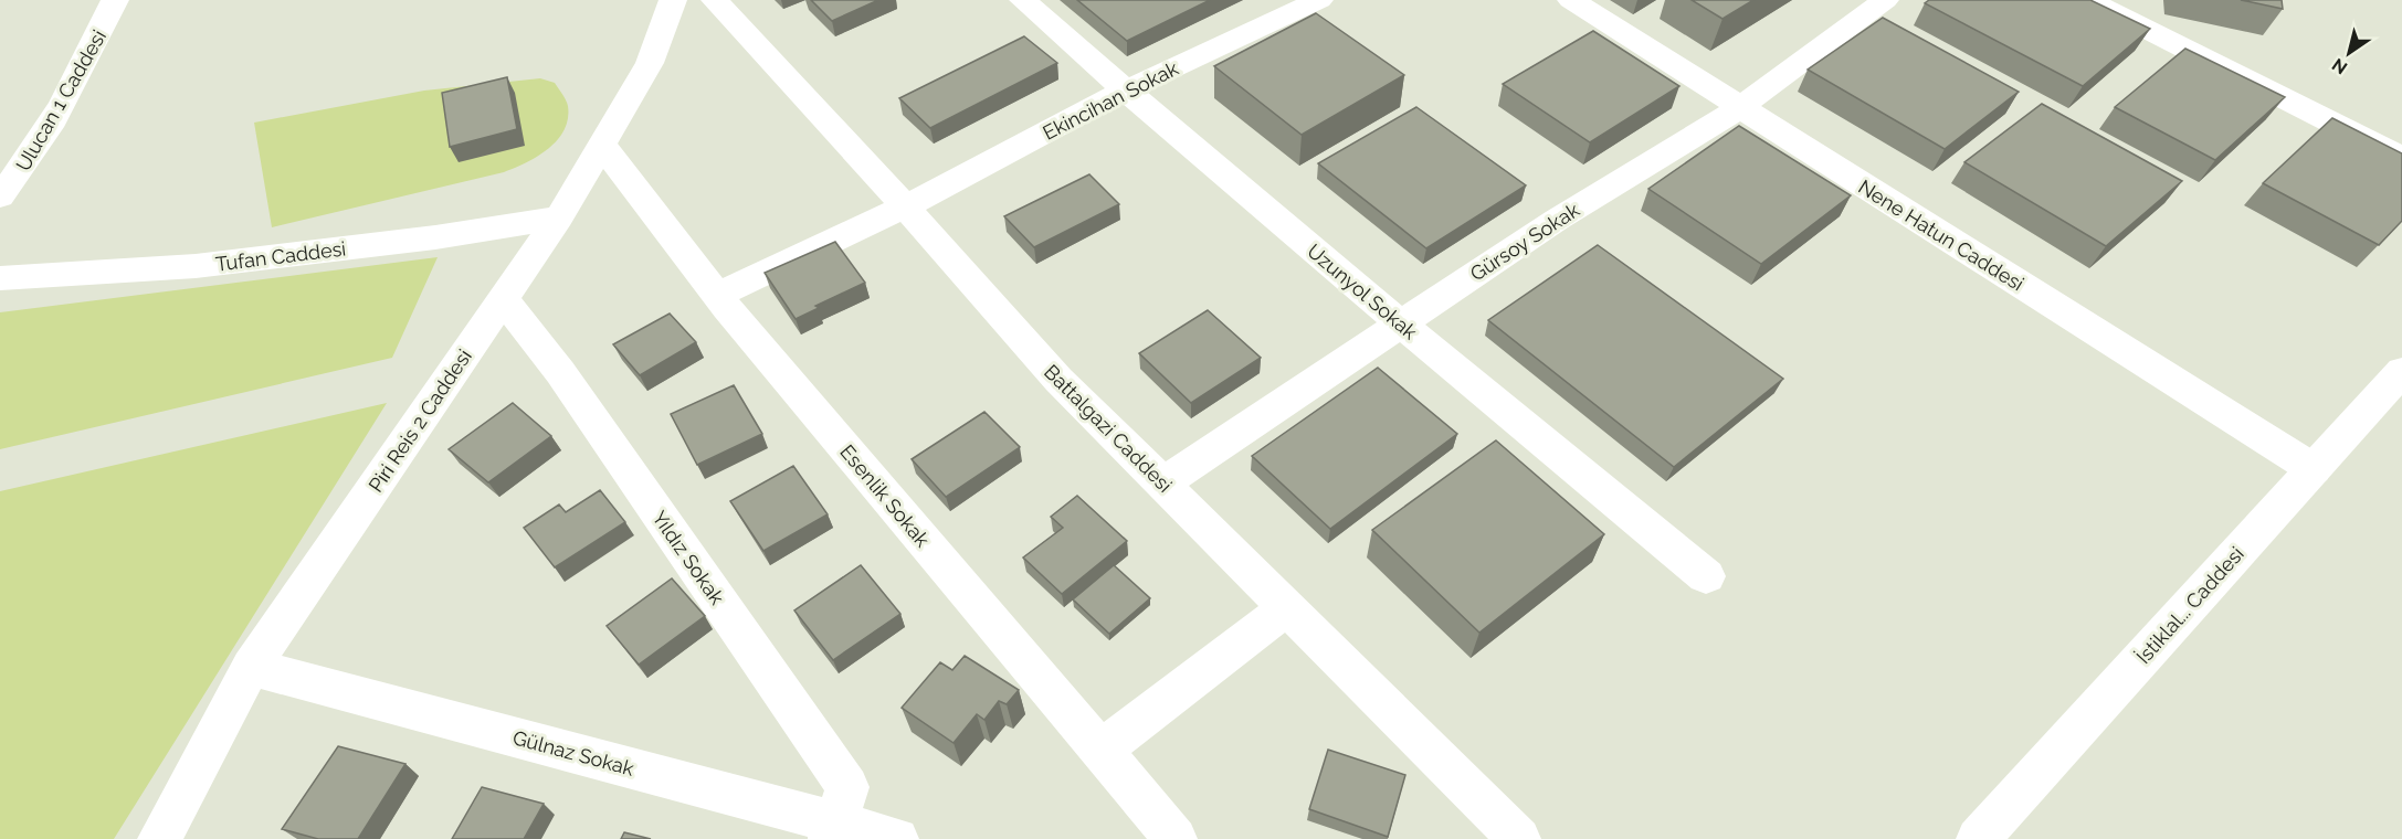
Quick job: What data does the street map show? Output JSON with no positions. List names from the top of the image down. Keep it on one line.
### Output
{"streets":{"street":["Ulucan 1 Caddesi","Ekincihan Sokak","Nene Hatun Caddesi","Gürsoy Sokak","Tufan Caddesi","Uzunyol Sokak","Piri Reis 2 Caddesi","Battalgazi Caddesi","Esenlik Sokak","Yıldız Sokak","İstiklal... Caddesi","Gülnaz Sokak"]},"crossings":[["Ekincihan Sokak","Uzunyol Sokak"],["Ekincihan Sokak","Battalgazi Caddesi"],["Ekincihan Sokak","Esenlik Sokak"],["Nene Hatun Caddesi","Gürsoy Sokak"],["Nene Hatun Caddesi","İstiklal... Caddesi"],["Gürsoy Sokak","Uzunyol Sokak"],["Gürsoy Sokak","Battalgazi Caddesi"],["Tufan Caddesi","Piri Reis 2 Caddesi"],["Piri Reis 2 Caddesi","Esenlik Sokak"],["Piri Reis 2 Caddesi","Yıldız Sokak"],["Piri Reis 2 Caddesi","Gülnaz Sokak"],["Yıldız Sokak","Gülnaz Sokak"]],"north":"bottom left"}
